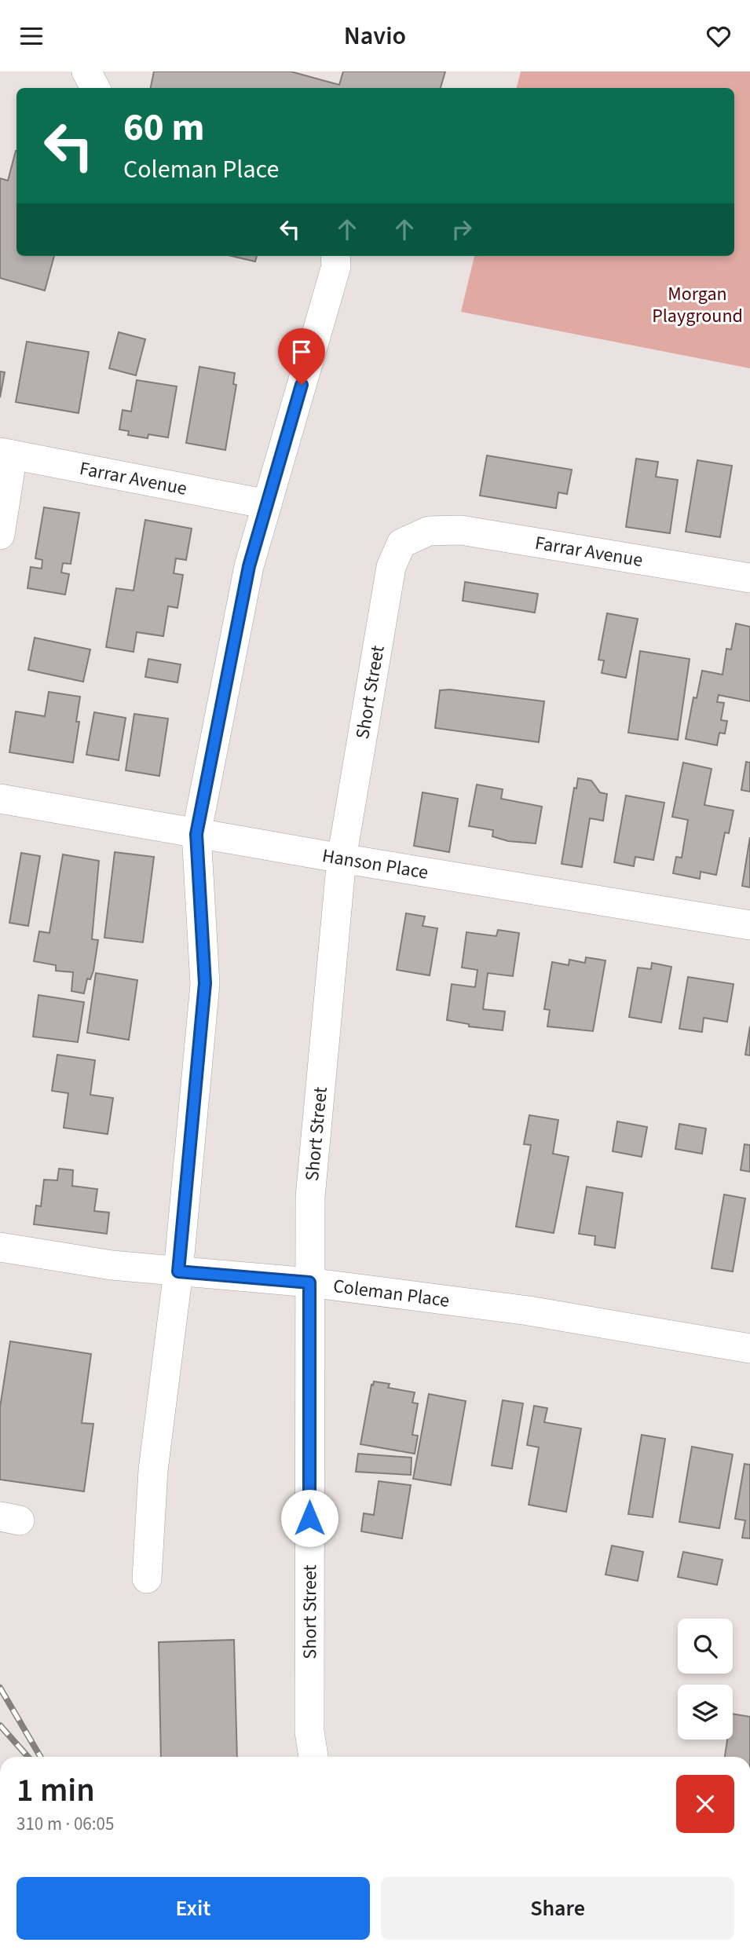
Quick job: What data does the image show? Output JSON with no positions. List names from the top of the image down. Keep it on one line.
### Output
{"streets":{"street":["Farrar Avenue","Short Street","Hanson Place","Coleman Place"]},"crossings":[["Farrar Avenue","Short Street"],["Short Street","Hanson Place"],["Short Street","Coleman Place"]],"parks":["Morgan Playground"],"page":{"header":"Navio","turn":["60 m","Coleman Place"],"heading":["1 min","310 m · 06:05"],"buttons":["Exit","Share"]}}
